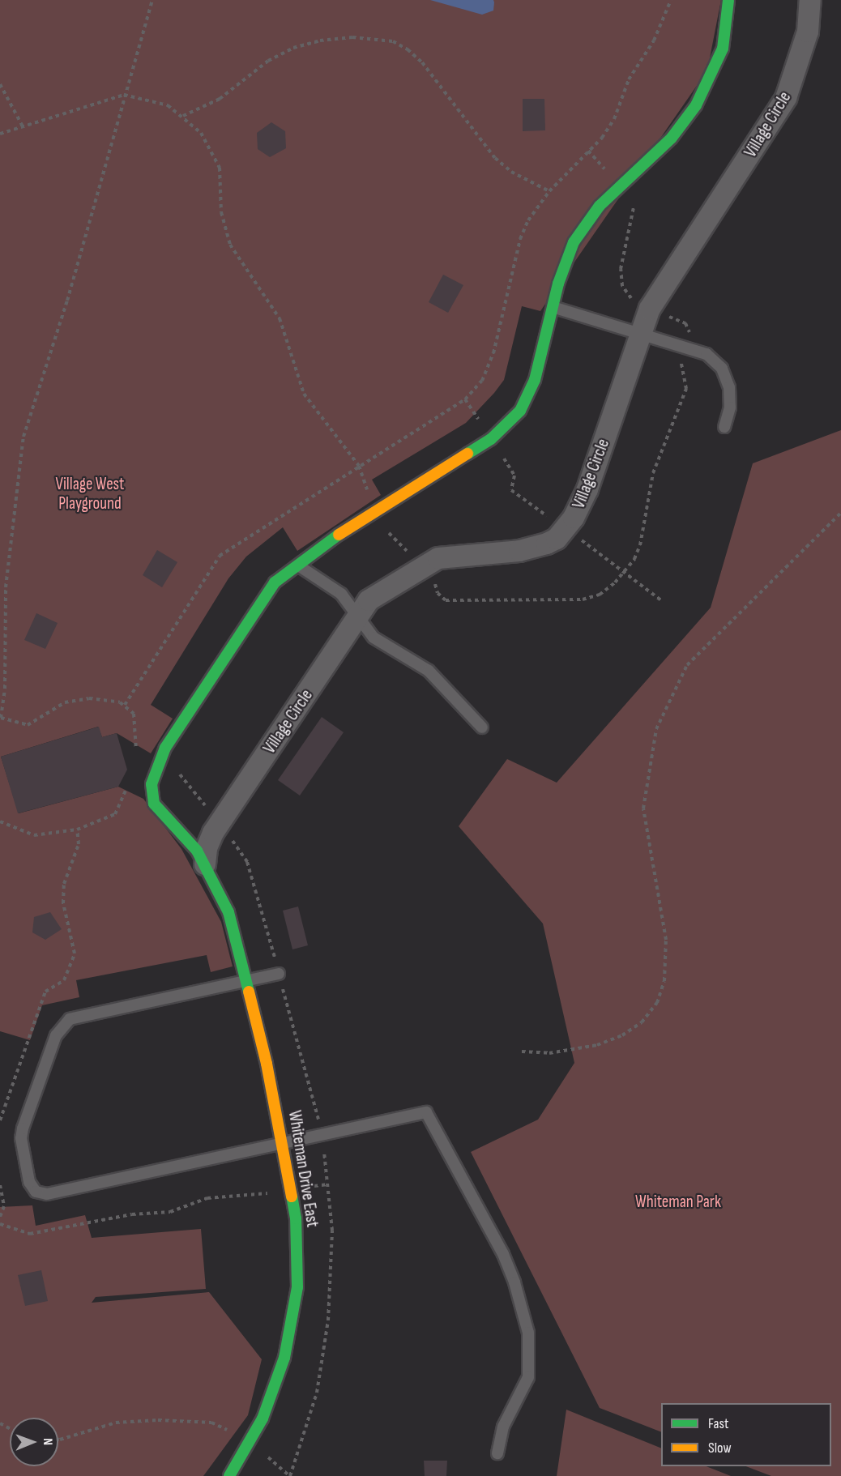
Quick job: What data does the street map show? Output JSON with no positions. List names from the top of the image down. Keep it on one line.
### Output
{"streets":{"street":["Village Circle","Whiteman Drive East"]},"crossings":[["Village Circle","Whiteman Drive East"]],"parks":["Village West Playground","Whiteman Park"],"legend":["Fast","Slow"],"north":"right"}
